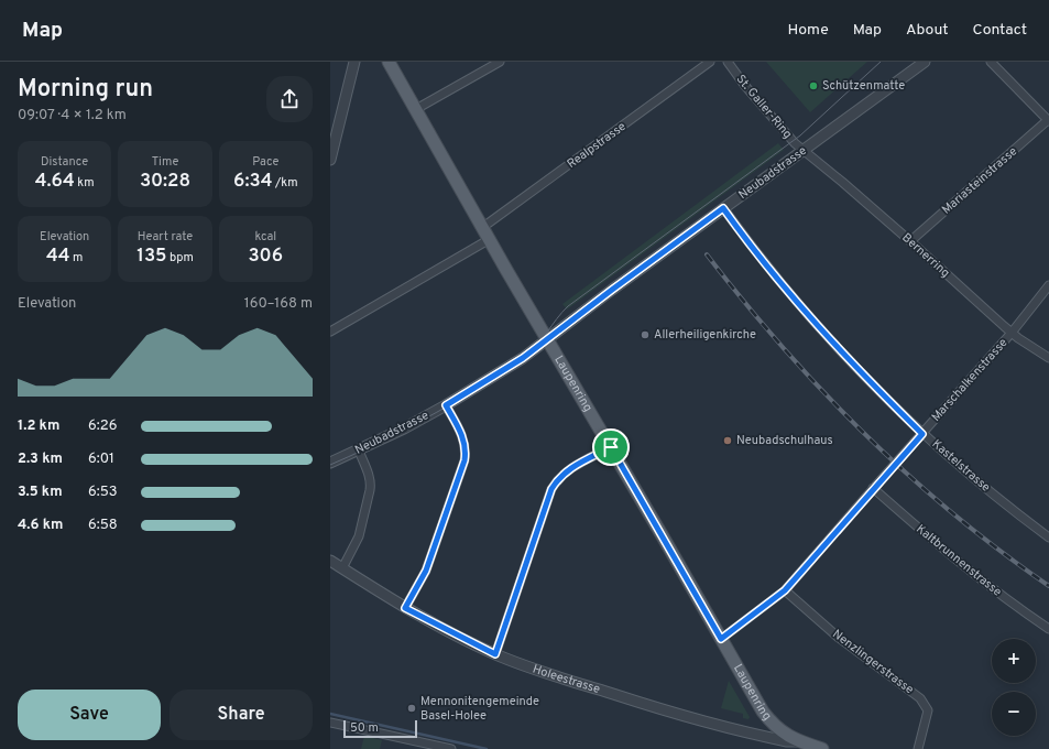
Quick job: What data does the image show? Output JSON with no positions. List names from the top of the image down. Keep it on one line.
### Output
{"streets":{"main road":["Laupenring","Holeestrasse"],"street":["St. Galler-Ring","Realpstrasse","Neubadstrasse","Mariasteinstrasse","Bernerring","Marschalkenstrasse","Kastelstrasse","Kaltbrunnenstrasse","Nenzlingerstrasse"]},"crossings":[["St. Galler-Ring","Neubadstrasse"],["St. Galler-Ring","Bernerring"],["Realpstrasse","Laupenring"],["Neubadstrasse","Bernerring"],["Neubadstrasse","Laupenring"],["Neubadstrasse","Kastelstrasse"],["Mariasteinstrasse","Bernerring"],["Bernerring","Marschalkenstrasse"],["Marschalkenstrasse","Laupenring"],["Marschalkenstrasse","Kastelstrasse"],["Marschalkenstrasse","Kaltbrunnenstrasse"],["Marschalkenstrasse","Nenzlingerstrasse"],["Laupenring","Holeestrasse"]],"places":["Schützenmatte","Allerheiligenkirche","Neubadschulhaus","Mennonitengemeinde Basel-Holee"],"scale_bar":"50 m","page":{"header":"Map","nav":["Home","Map","About","Contact"],"heading":["Morning run","09:07 · 4 × 1.2 km"],"stats":[["Distance","4.64 km"],["Time","30:28"],["Pace","6:34 /km"],["Elevation","44 m"],["Heart rate","135 bpm"],["kcal","306"]],"chart":["Elevation","160–168 m"],"list":[{"name":"1.2 km","note":"6:26"},{"name":"2.3 km","note":"6:01"},{"name":"3.5 km","note":"6:53"},{"name":"4.6 km","note":"6:58"}],"map_buttons":["+","−"],"buttons":["Save","Share"],"scale":"50 m"}}
